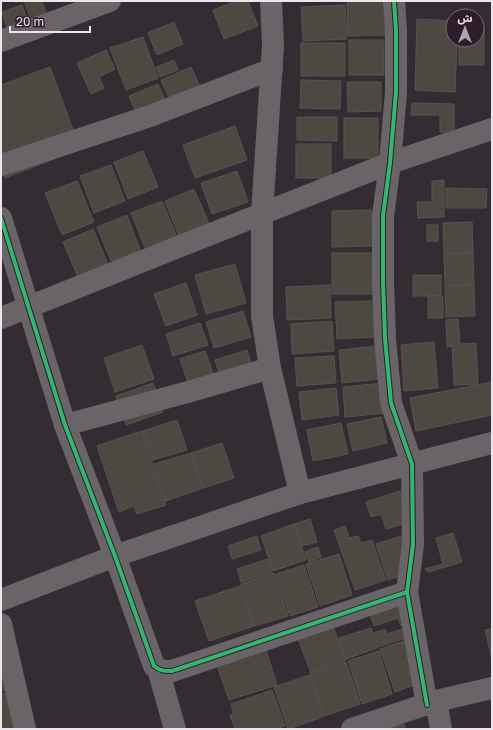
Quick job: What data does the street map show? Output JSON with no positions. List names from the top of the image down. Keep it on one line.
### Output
{"scale_bar":"20 m","north":"top"}
